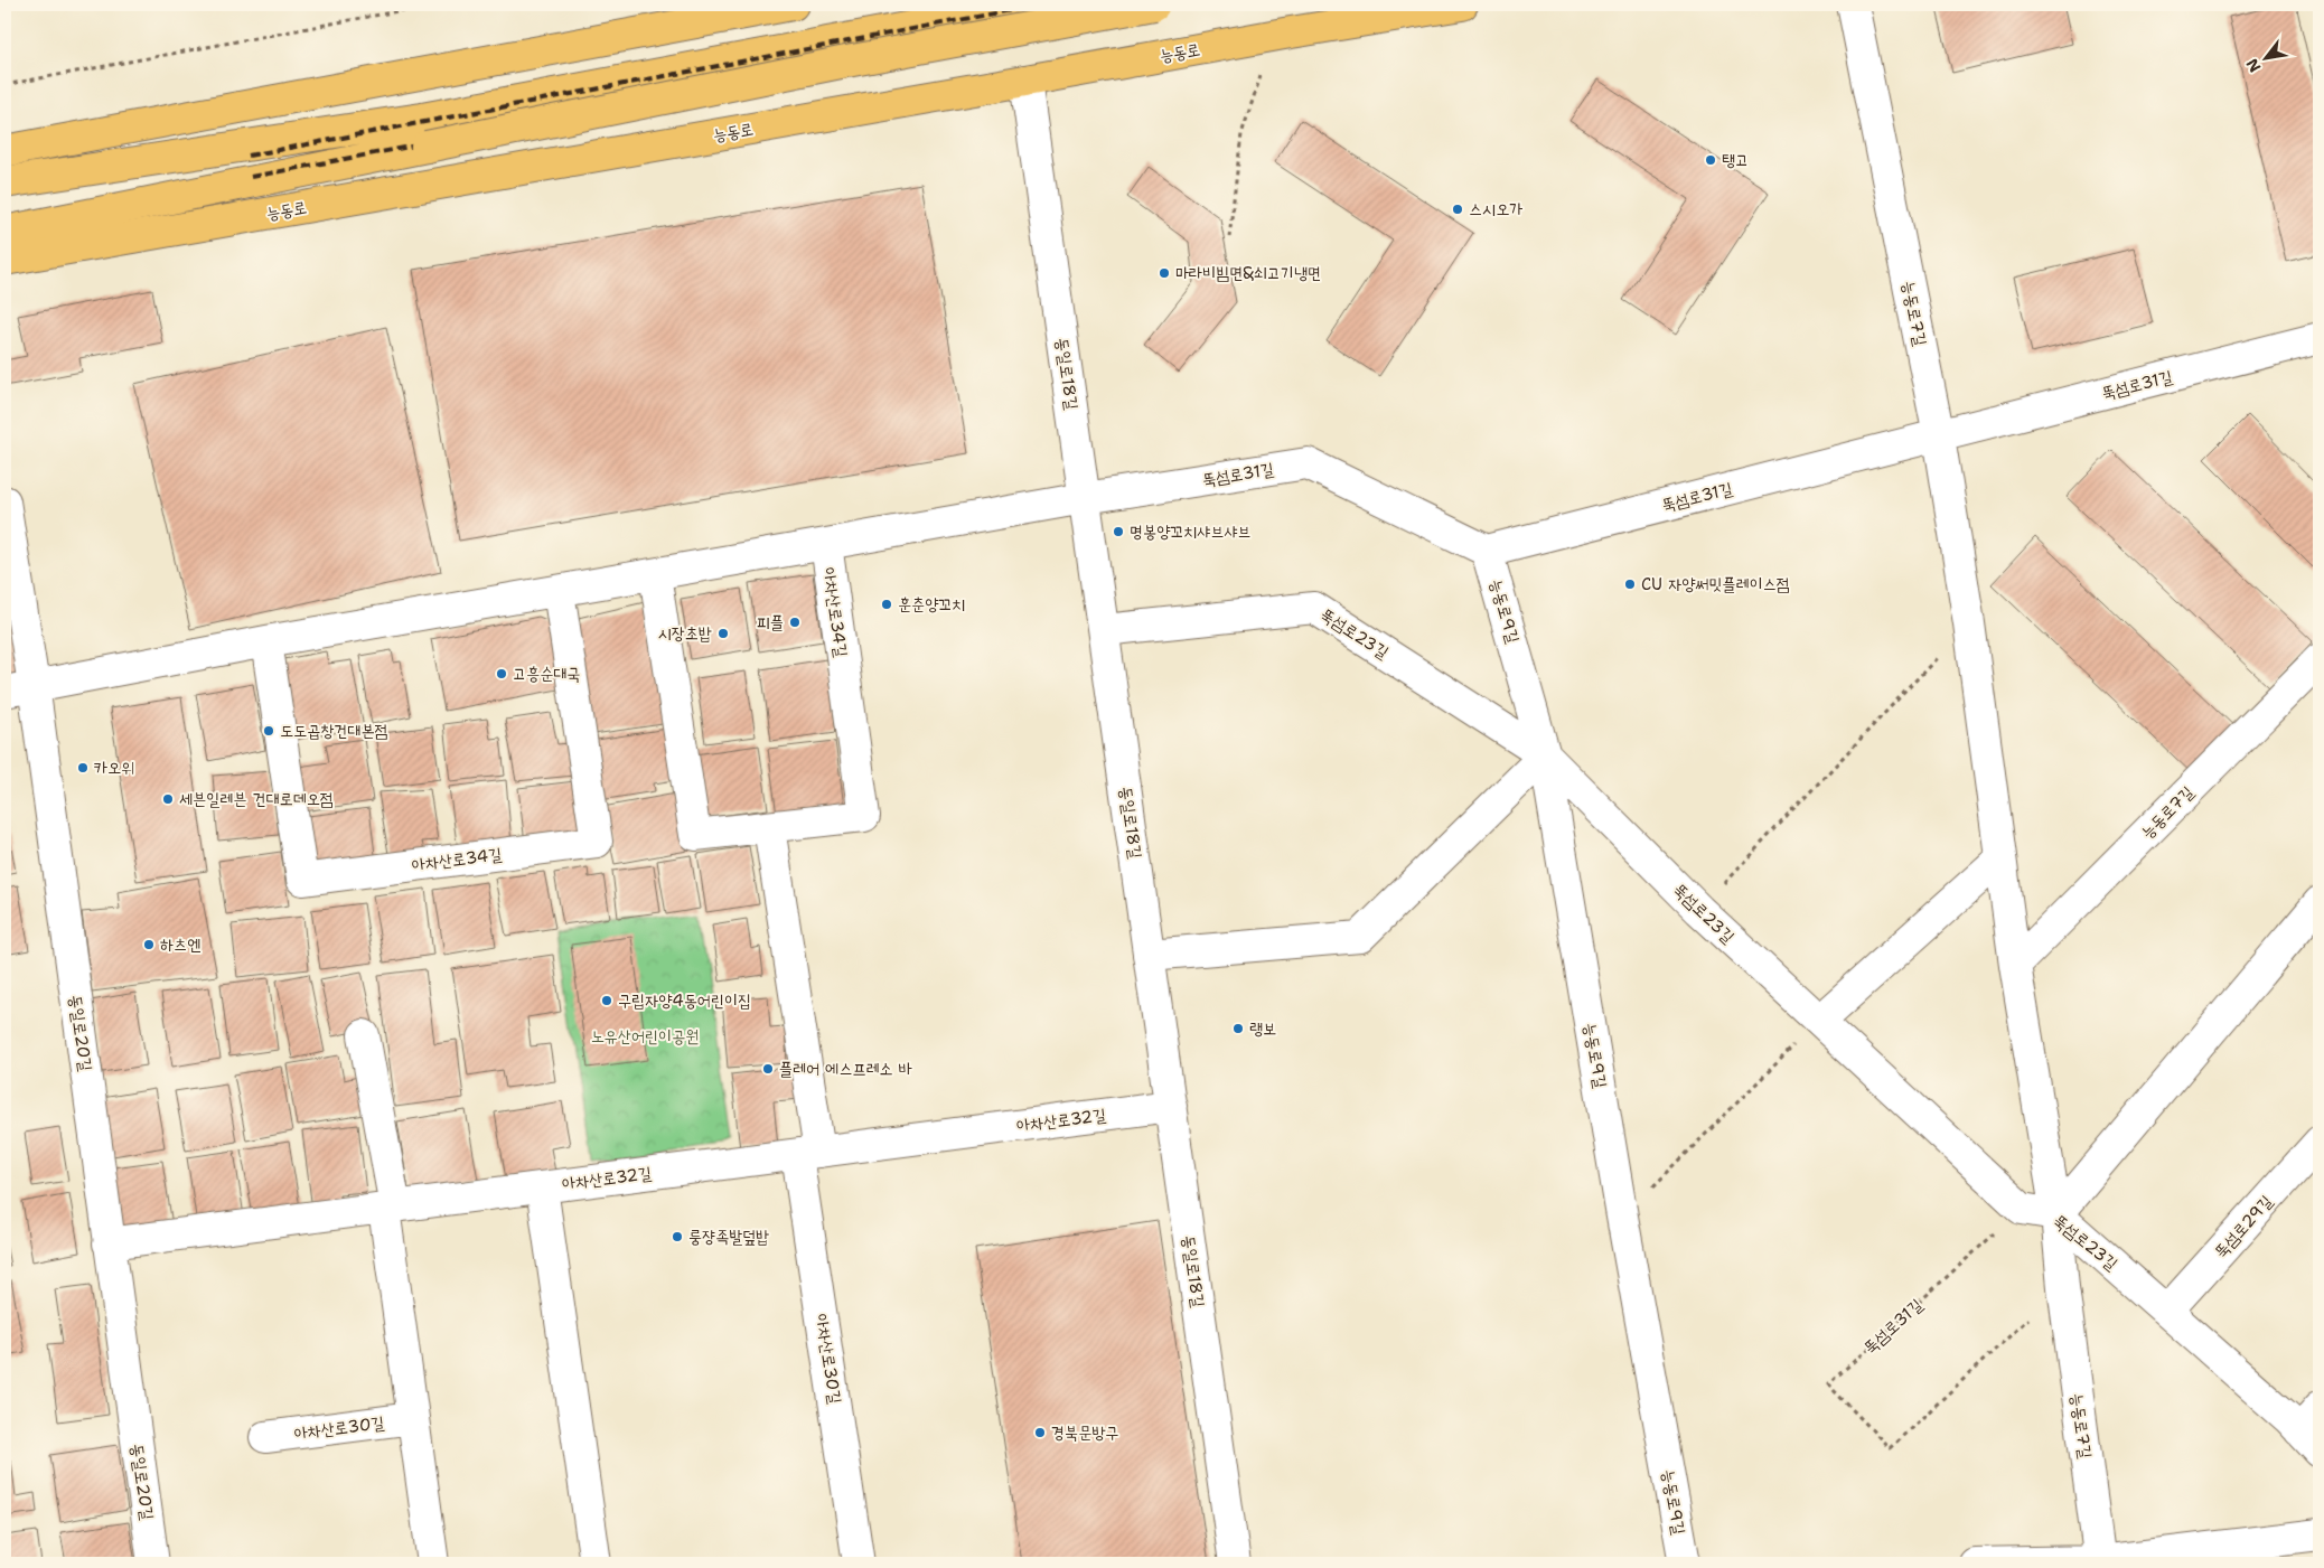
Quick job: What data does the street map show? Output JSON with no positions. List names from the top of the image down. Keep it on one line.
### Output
{"streets":{"main road":["능동로"],"street":["능동로7길","동일로18길","뚝섬로31길","능동로9길","아차산로34길","뚝섬로23길","동일로20길","아차산로32길","뚝섬로29길","아차산로30길"]},"crossings":[["능동로","동일로18길"],["능동로7길","뚝섬로31길"],["능동로7길","뚝섬로23길"],["동일로18길","뚝섬로31길"],["동일로18길","아차산로34길"],["동일로18길","뚝섬로23길"],["동일로18길","아차산로32길"],["뚝섬로31길","능동로9길"],["뚝섬로31길","아차산로34길"],["뚝섬로31길","뚝섬로23길"],["능동로9길","뚝섬로23길"],["아차산로34길","동일로20길"],["뚝섬로23길","뚝섬로29길"],["동일로20길","아차산로32길"],["아차산로32길","아차산로30길"]],"parks":["노유산어린이공원"],"places":["탱고","스시오가","마라비빔면&쇠고기냉면","명봉양꼬치샤브샤브","CU 자양써밋플레이스점","훈춘양꼬치","피플","시장초밥","고흥순대국","도도곱창건대본점","카오위","세븐일레븐 건대로데오점","하츠엔","구립자양4동어린이집","랭보","플레어 에스프레소 바","룽쟝족발덮밥","경북문방구"],"north":"bottom left"}
